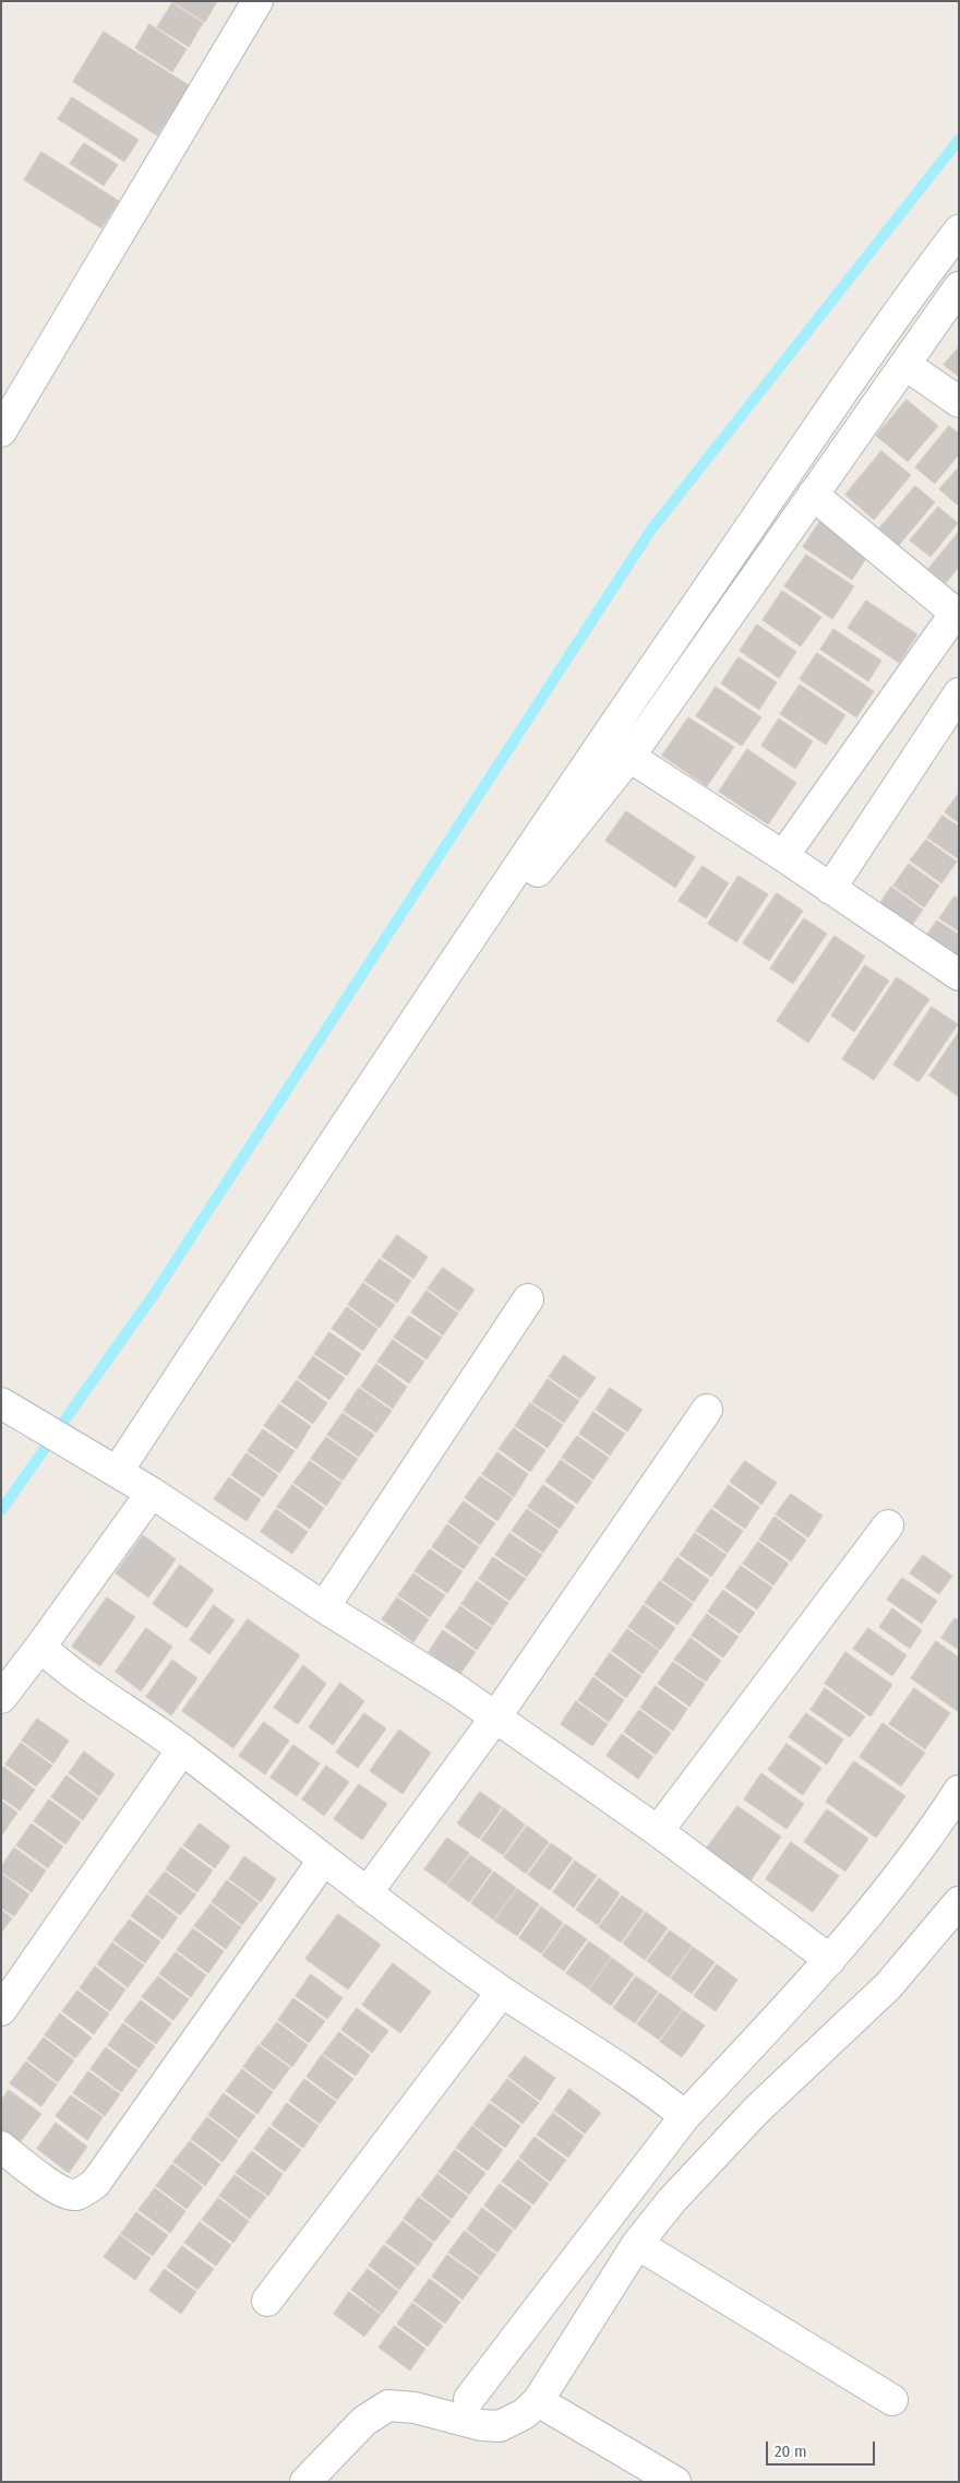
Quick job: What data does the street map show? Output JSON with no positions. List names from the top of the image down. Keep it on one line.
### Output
{"scale_bar":"20 m"}
